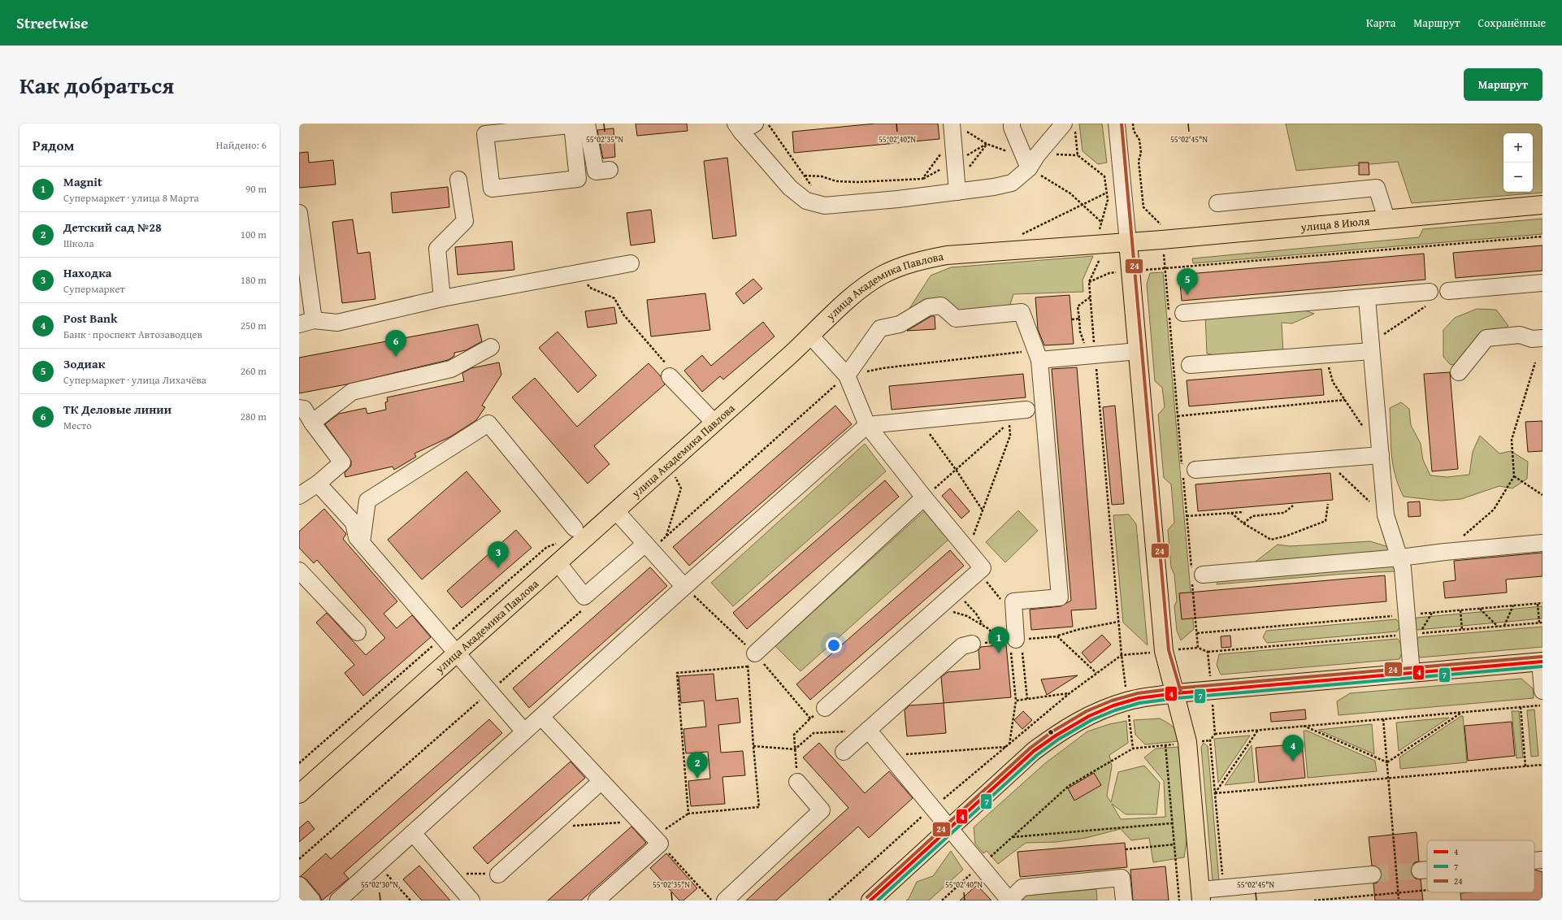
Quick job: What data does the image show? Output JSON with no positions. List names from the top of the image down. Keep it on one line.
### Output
{"streets":{"main road":["улица 8 Июля","улица Академика Павлова"]},"crossings":[["улица 8 Июля","улица Академика Павлова"]],"lines":["transit line 24","transit line 4","transit line 7"],"legend":["4","7","24"],"page":{"header":"Streetwise","nav":["Карта","Маршрут","Сохранённые"],"title":"Как добраться","buttons":"Маршрут","heading":["Рядом","Найдено: 6"],"map_buttons":["+","−"],"list":[{"mark":"1","name":"Magnit","note":"Супермаркет · улица 8 Марта","value":"90 m"},{"mark":"2","name":"Детский сад №28","note":"Школа","value":"100 m"},{"mark":"3","name":"Находка","note":"Супермаркет","value":"180 m"},{"mark":"4","name":"Post Bank","note":"Банк · проспект Автозаводцев","value":"250 m"},{"mark":"5","name":"Зодиак","note":"Супермаркет · улица Лихачёва","value":"260 m"},{"mark":"6","name":"ТК Деловые линии","note":"Место","value":"280 m"}],"pins":["5","6","3","1","4","2"]},"coordinates":["55°02'35\"N","55°02'40\"N","55°02'45\"N","55°02'30\"N"]}
